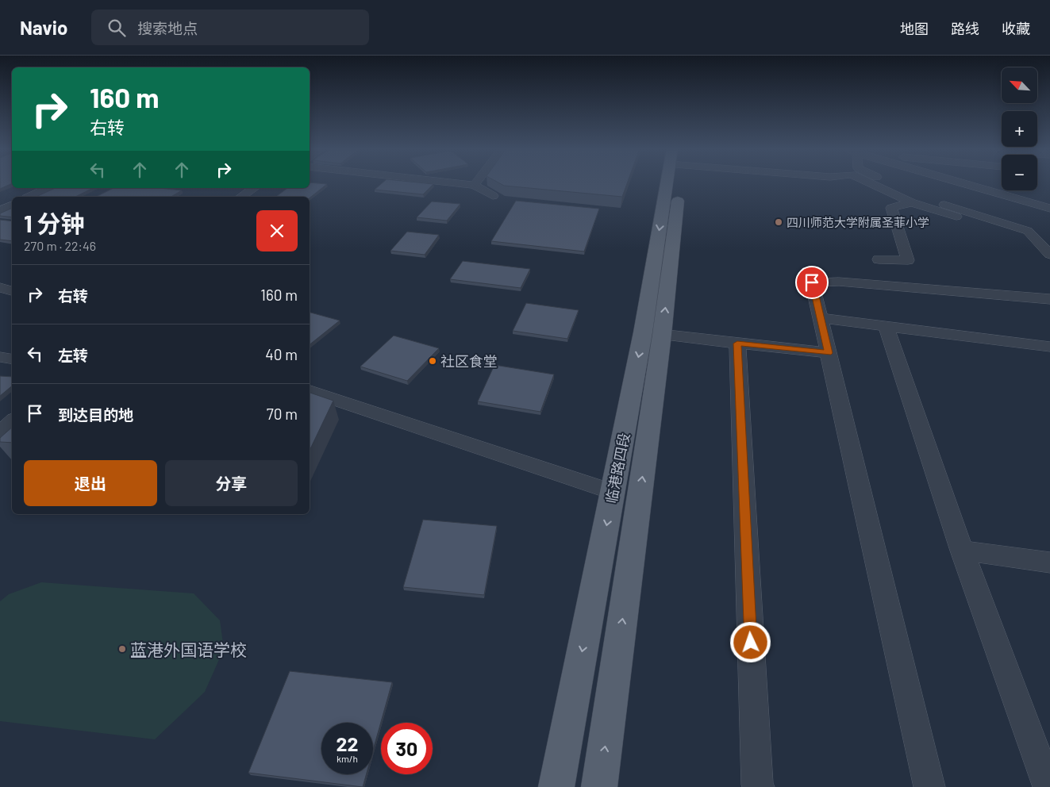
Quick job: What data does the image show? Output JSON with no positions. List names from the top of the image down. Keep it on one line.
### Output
{"streets":{"main road":["临港路四段"]},"places":["四川师范大学附属圣菲小学","社区食堂","蓝港外国语学校"],"north":"top left","page":{"header":"Navio","search":"搜索地点","nav":["地图","路线","收藏"],"map_buttons":["+","−"],"turn":["160 m","右转"],"heading":["1 分钟","270 m · 22:46"],"list":[{"name":"右转","value":"160 m"},{"name":"左转","value":"40 m"},{"name":"到达目的地","value":"70 m"}],"buttons":["退出","分享"],"speed":"22 km/h","limit":"30"}}
